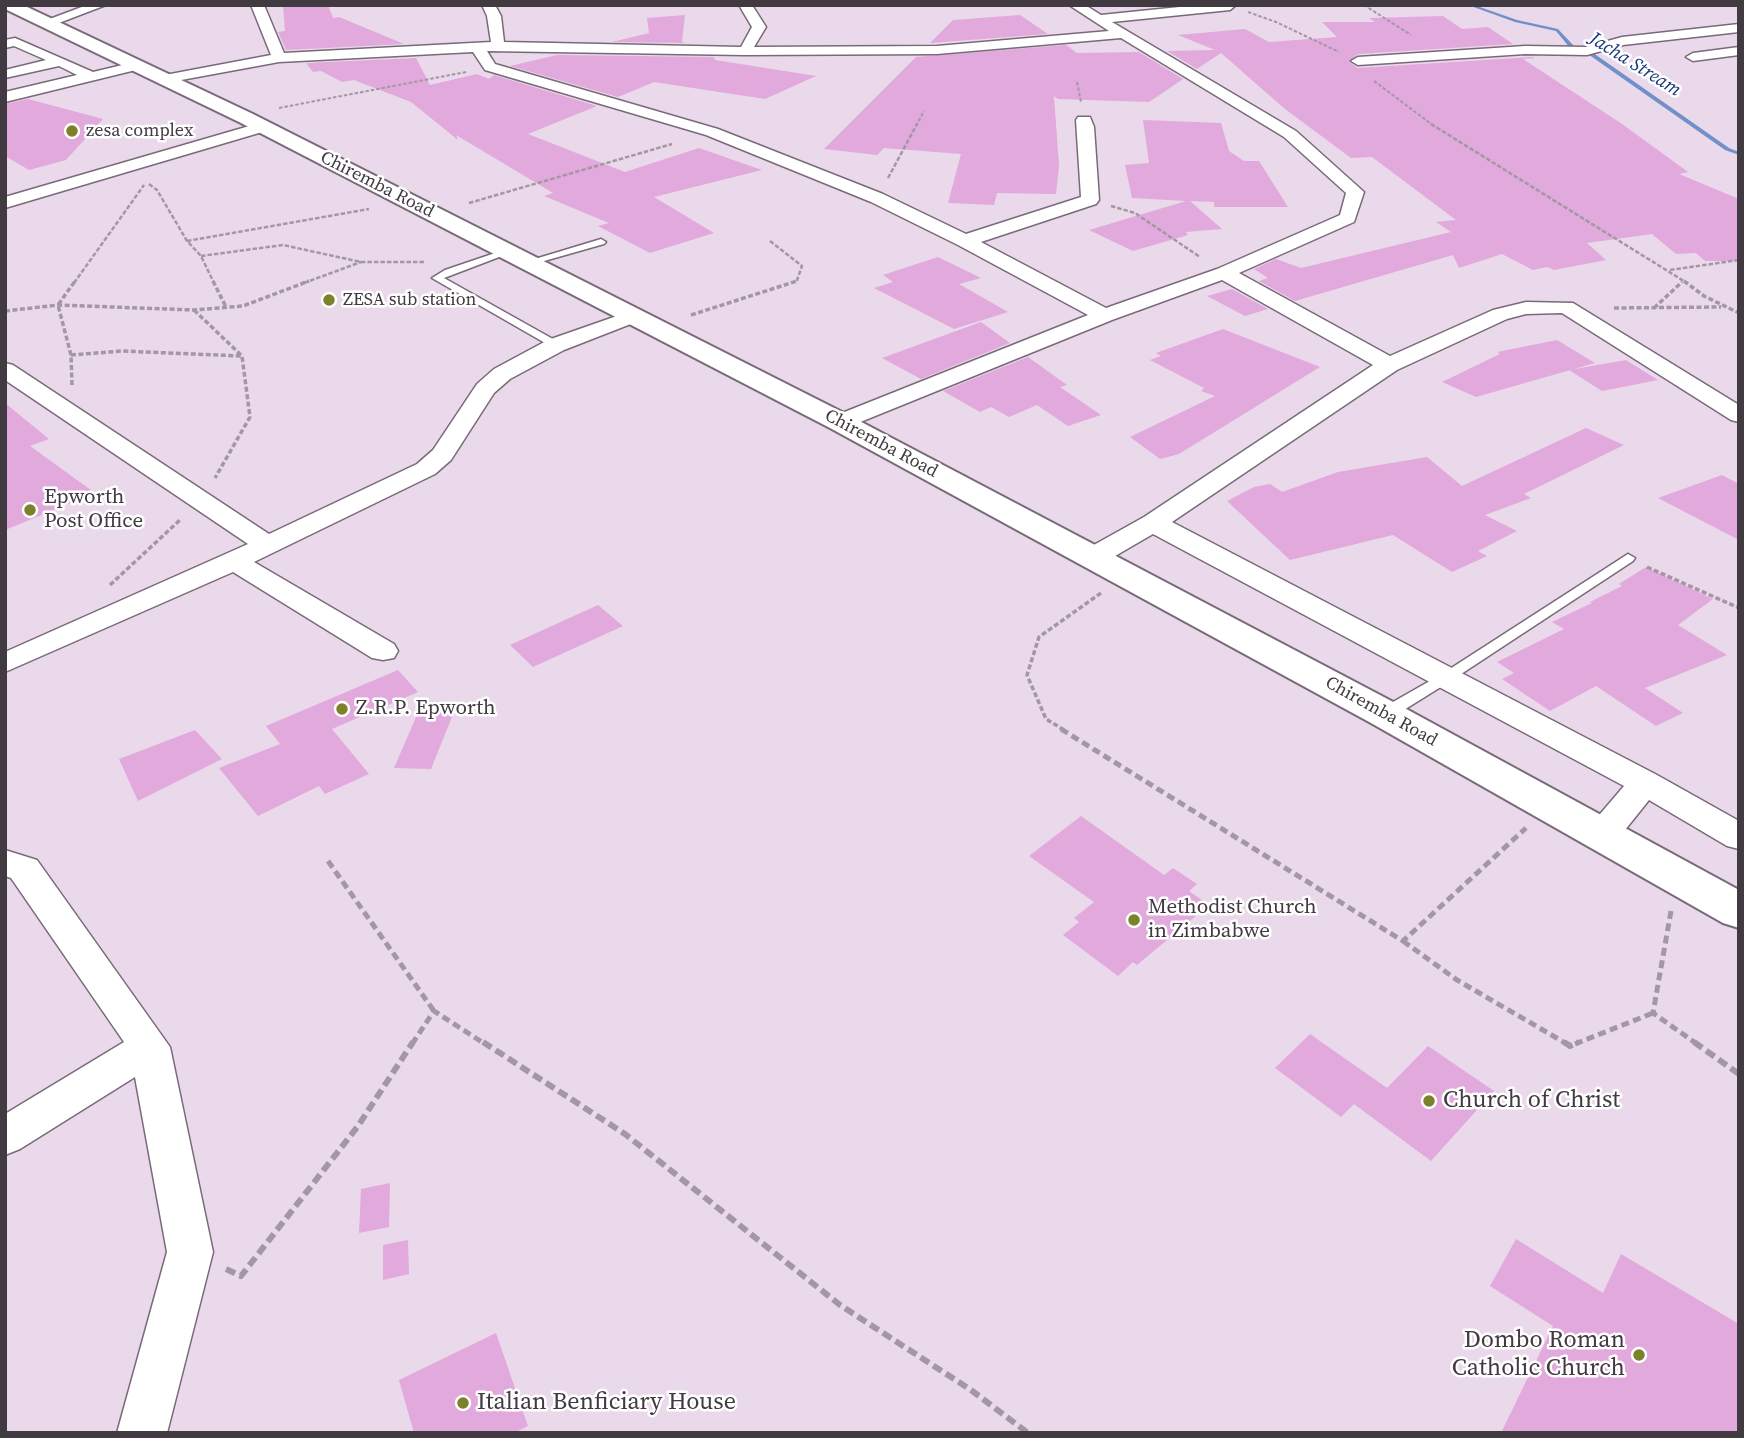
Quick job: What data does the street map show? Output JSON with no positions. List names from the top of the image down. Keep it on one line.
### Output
{"streets":{"main road":["Chiremba Road"]},"water":["Jacha Stream"],"places":["zesa complex","ZESA sub station","Epworth Post Office","Z.R.P. Epworth","Methodist Church in Zimbabwe","Church of Christ","Dombo Roman Catholic Church","Italian Benficiary House"]}
